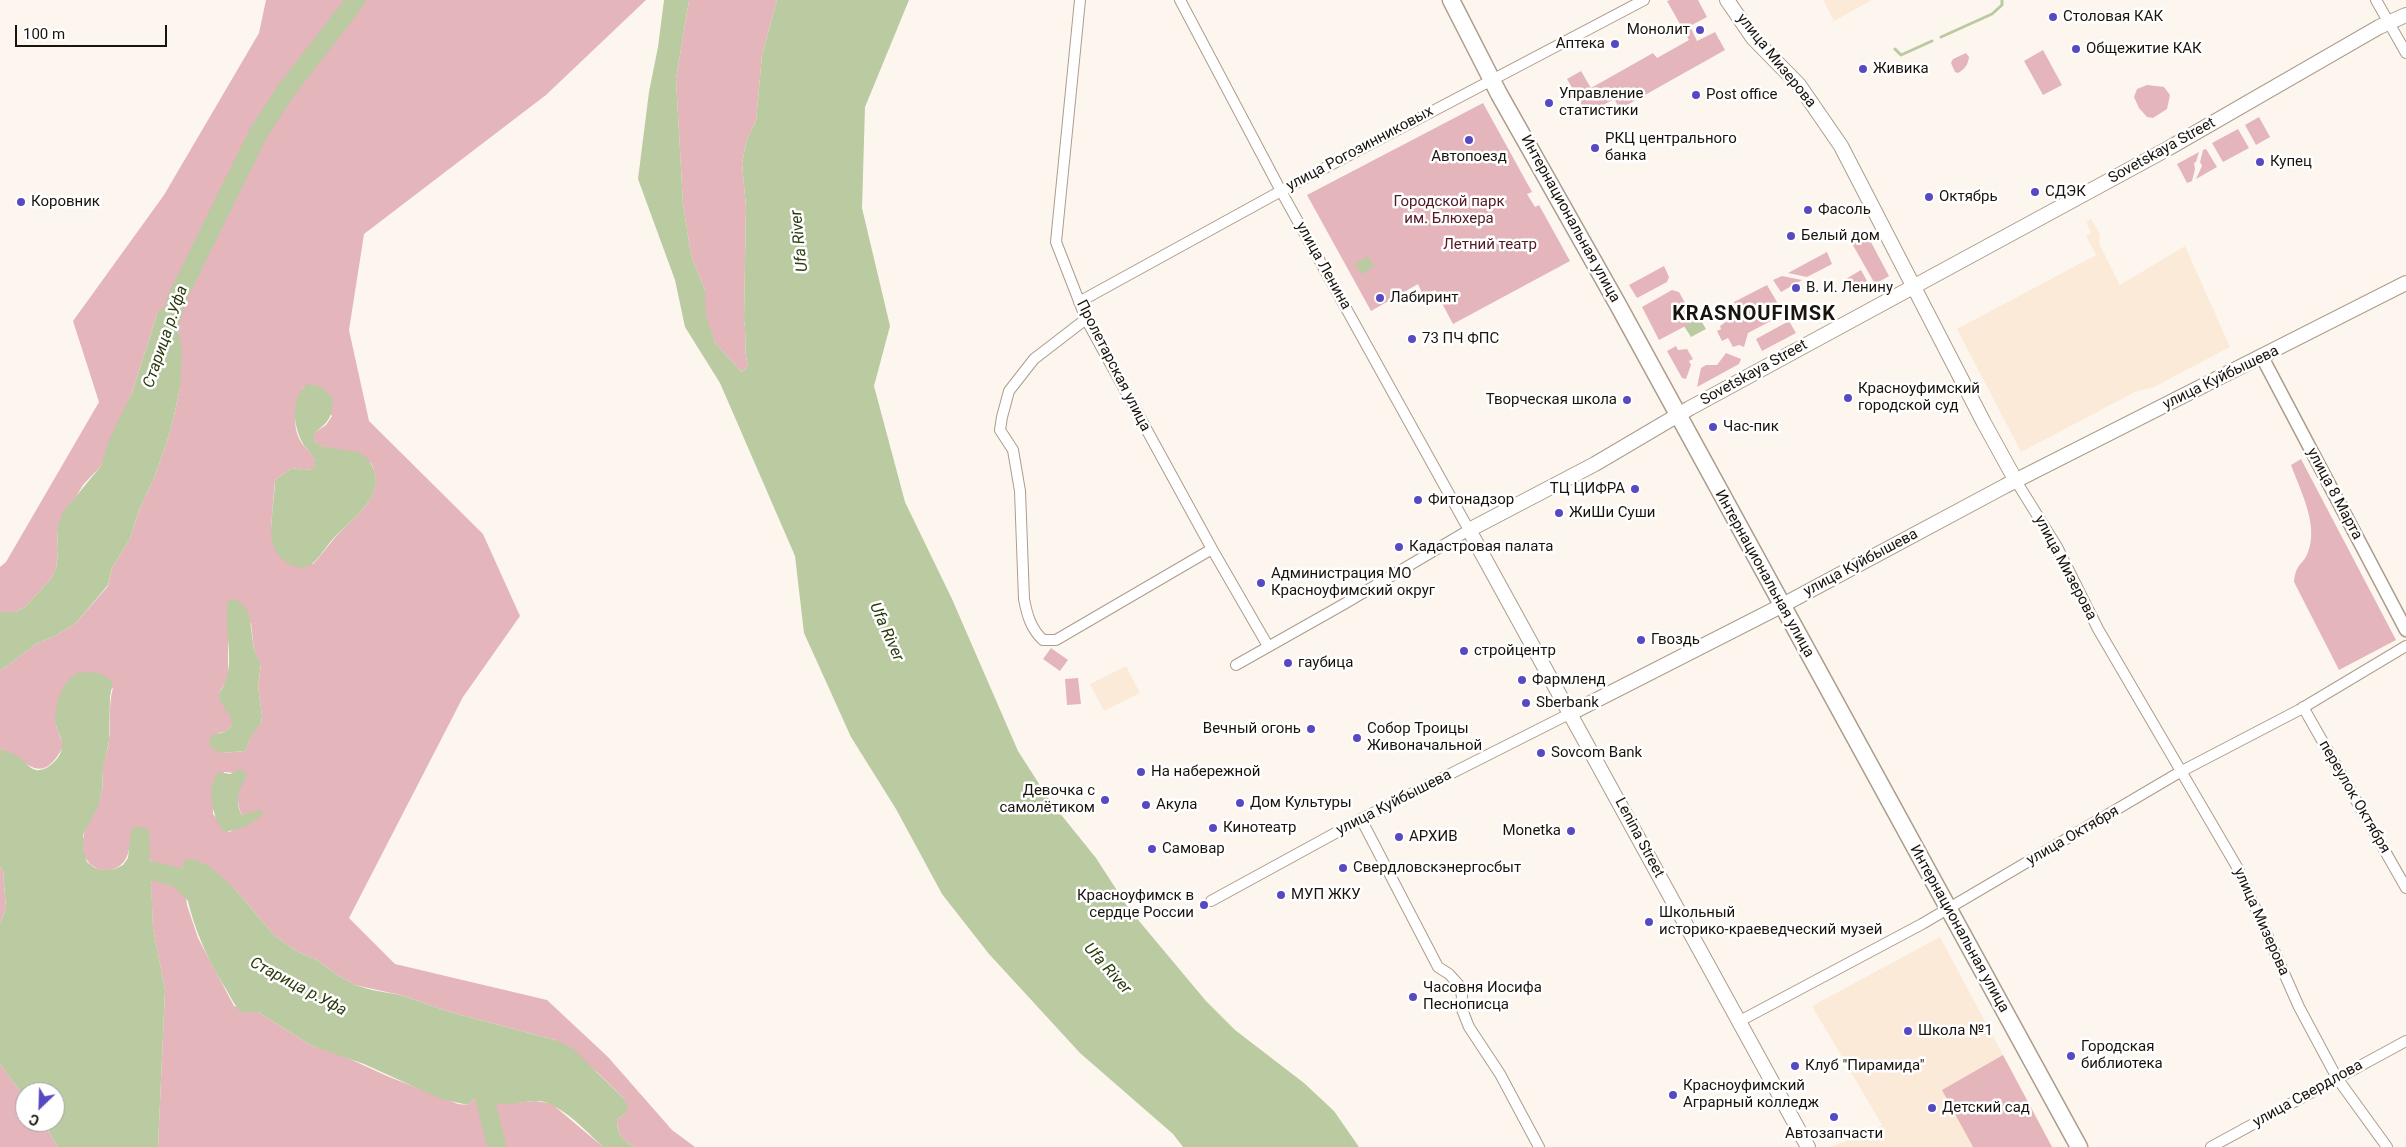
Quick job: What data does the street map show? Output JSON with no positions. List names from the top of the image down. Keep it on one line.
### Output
{"streets":{"main road":["улица Мизерова","Sovetskaya Street","Интернациональная улица","улица Куйбышева","Lenina Street"],"street":["улица Рогозинниковых","улица Ленина","Пролетарская улица","улица 8 Марта","переулок Октября","улица Октября","улица Свердлова"]},"crossings":[["улица Мизерова","Sovetskaya Street"],["улица Мизерова","улица Куйбышева"],["улица Мизерова","улица Октября"],["улица Мизерова","улица Свердлова"],["улица Рогозинниковых","Интернациональная улица"],["улица Рогозинниковых","улица Ленина"],["улица Рогозинниковых","Пролетарская улица"],["Sovetskaya Street","Интернациональная улица"],["Sovetskaya Street","улица Ленина"],["Sovetskaya Street","Пролетарская улица"],["Sovetskaya Street","Lenina Street"],["Интернациональная улица","улица Куйбышева"],["Интернациональная улица","улица Октября"],["улица Ленина","Lenina Street"],["улица Куйбышева","улица 8 Марта"],["улица Куйбышева","Lenina Street"],["переулок Октября","улица Октября"],["улица Октября","Lenina Street"]],"districts":["KRASNOUFIMSK"],"water":["Ufa River","Старица р.Уфа"],"parks":["Городской парк им. Блюхера","Летний театр"],"places":["Столовая КАК","Монолит","Аптека","Общежитие КАК","Живика","Post office","Управление статистики","Автопоезд","РКЦ центрального банка","Купец","СДЭК","Октябрь","Коровник","Фасоль","Белый дом","В. И. Ленину","Лабиринт","73 ПЧ ФПС","Красноуфимский городской суд","Творческая школа","Час-пик","ТЦ ЦИФРА","Фитонадзор","ЖиШи Суши","Кадастровая палата","Администрация МО Красноуфимский округ","Гвоздь","стройцентр","гаубица","Фармленд","Sberbank","Вечный огонь","Собор Троицы Живоначальной","Sovcom Bank","На набережной","Девочка с самолётиком","Дом Культуры","Акула","Кинотеатр","Monetka","АРХИВ","Самовар","Свердловскэнергосбыт","МУП ЖКУ","Красноуфимск в сердце России","Школьный историко-краеведческий музей","Часовня Иосифа Песнописца","Школа №1","Городская библиотека","Клуб \"Пирамида\"","Красноуфимский Аграрный колледж","Детский сад","Автозапчасти"],"scale_bar":"100 m","north":"bottom left"}
